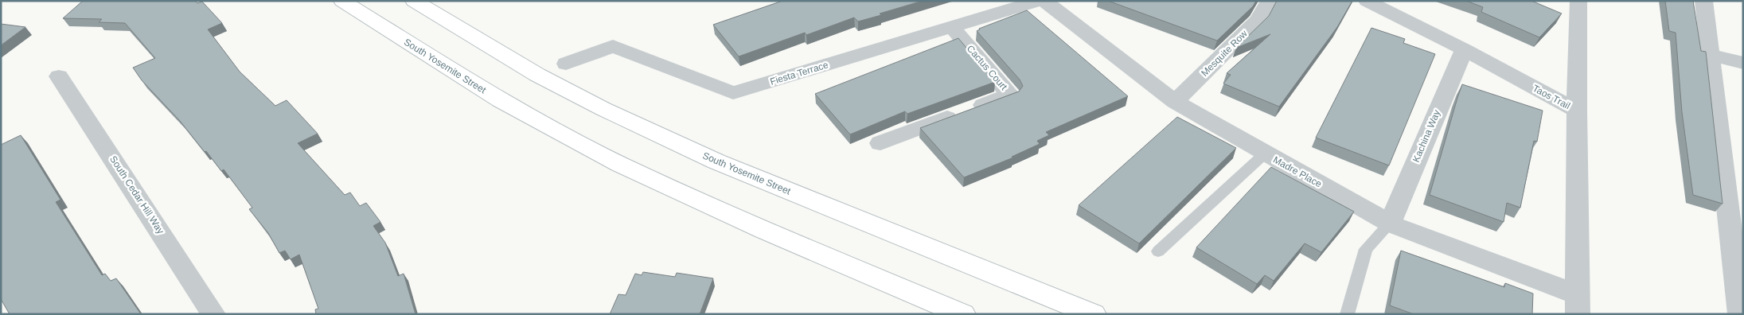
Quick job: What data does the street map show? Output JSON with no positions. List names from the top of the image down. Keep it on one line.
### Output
{"streets":{"main road":["South Yosemite Street"],"street":["Mesquite Row","Cactus Court","Fiesta Terrace","Taos Trail","Kachina Way","Madre Place","South Cedar Hill Way"]},"crossings":[["Mesquite Row","Madre Place"],["Cactus Court","Fiesta Terrace"],["Taos Trail","Kachina Way"],["Taos Trail","Madre Place"],["Kachina Way","Madre Place"]]}
